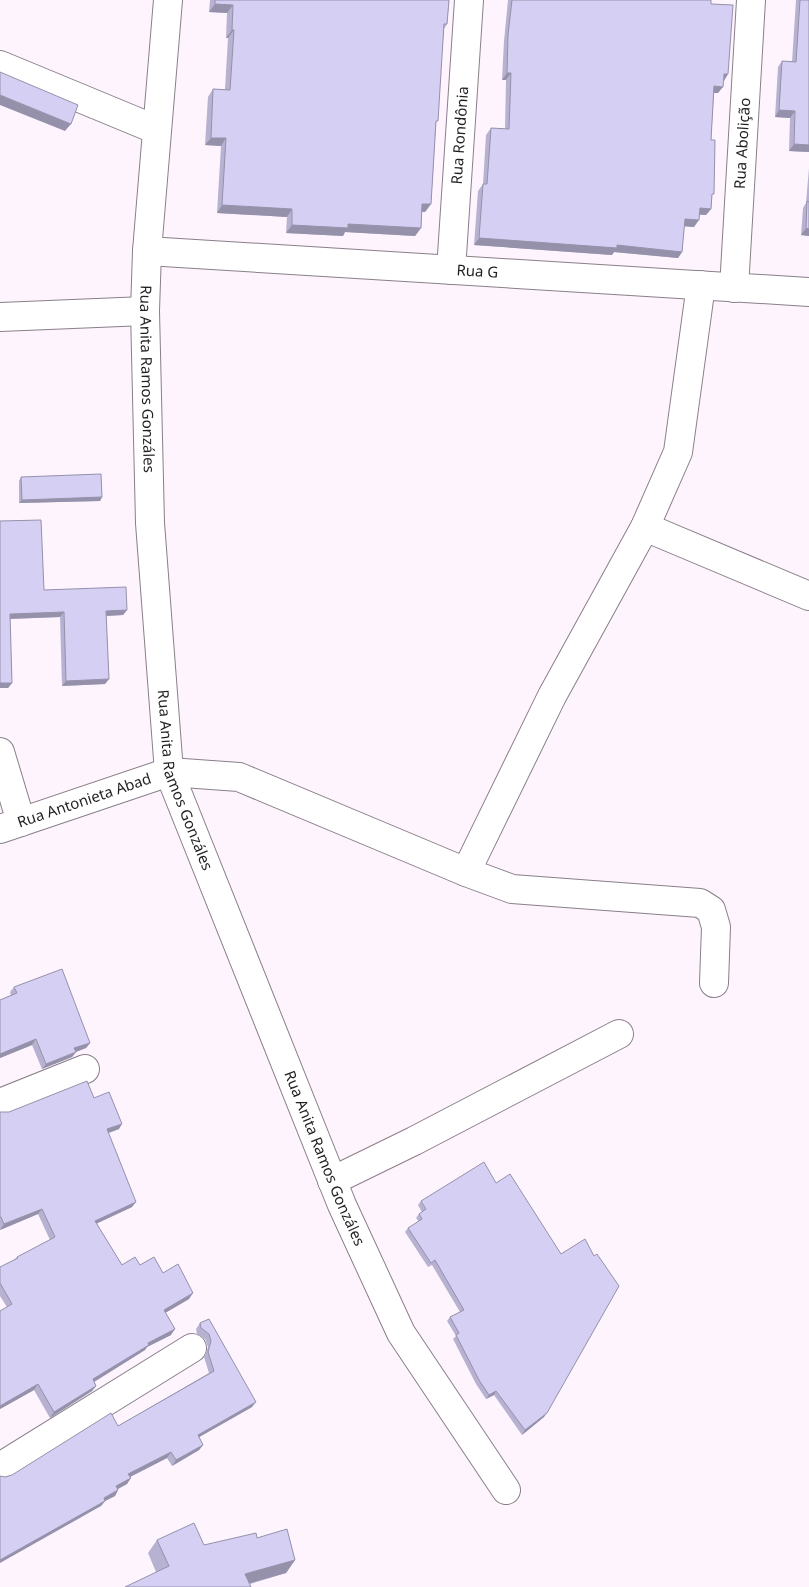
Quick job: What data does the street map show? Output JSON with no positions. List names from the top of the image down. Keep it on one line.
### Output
{"streets":{"street":["Rua Rondônia","Rua Abolição","Rua G","Rua Anita Ramos Gonzáles","Rua Antonieta Abad"]},"crossings":[["Rua Rondônia","Rua G"],["Rua Abolição","Rua G"],["Rua G","Rua Anita Ramos Gonzáles"],["Rua Anita Ramos Gonzáles","Rua Antonieta Abad"]]}
